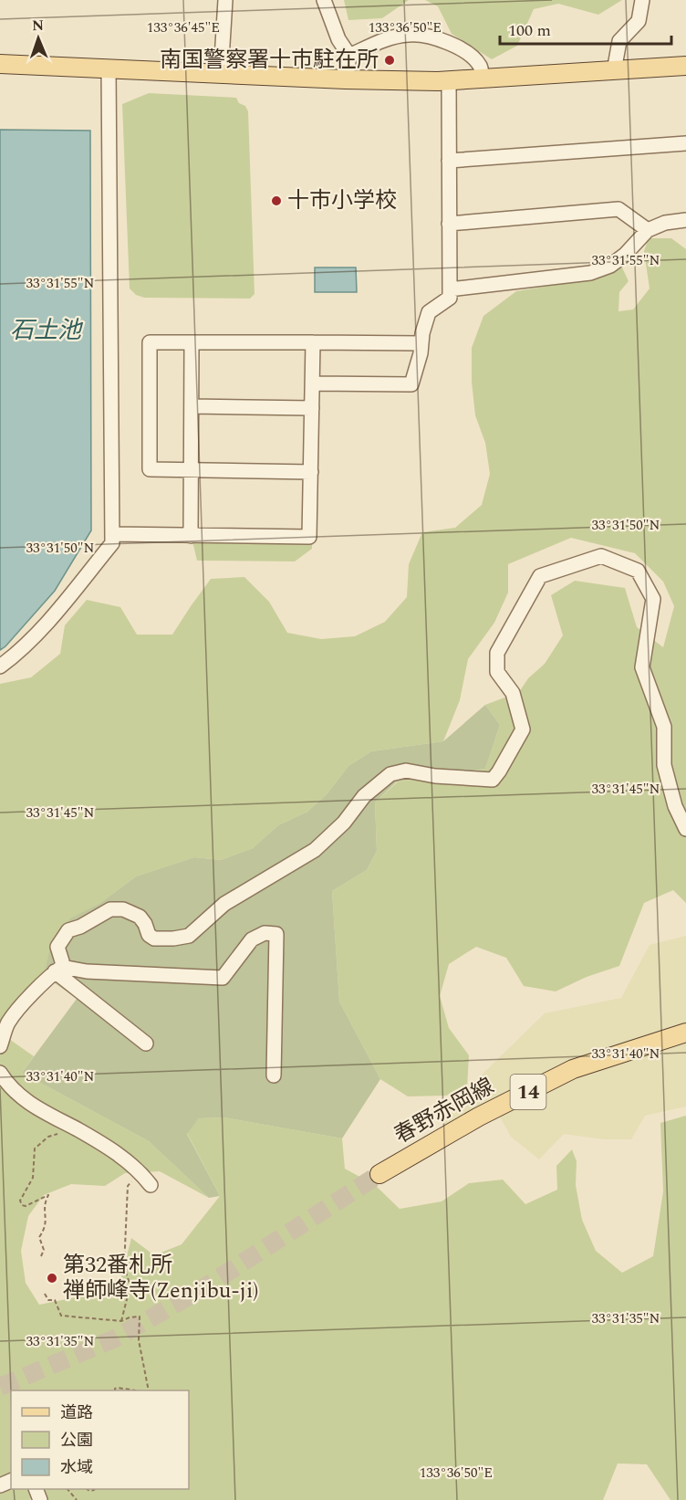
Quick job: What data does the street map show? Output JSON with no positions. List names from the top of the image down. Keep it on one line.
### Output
{"streets":{"main road":["14","春野赤岡線"]},"water":["石土池"],"places":["南国警察署十市駐在所","十市小学校","第32番札所 禅師峰寺(Zenjibu-ji)"],"legend":["道路","公園","水域"],"scale_bar":"100 m","north":"top","coordinates":["133°36'45\"E","133°36'50\"E","33°31'55\"N","33°31'50\"N","33°31'45\"N","33°31'40\"N","33°31'35\"N"]}
